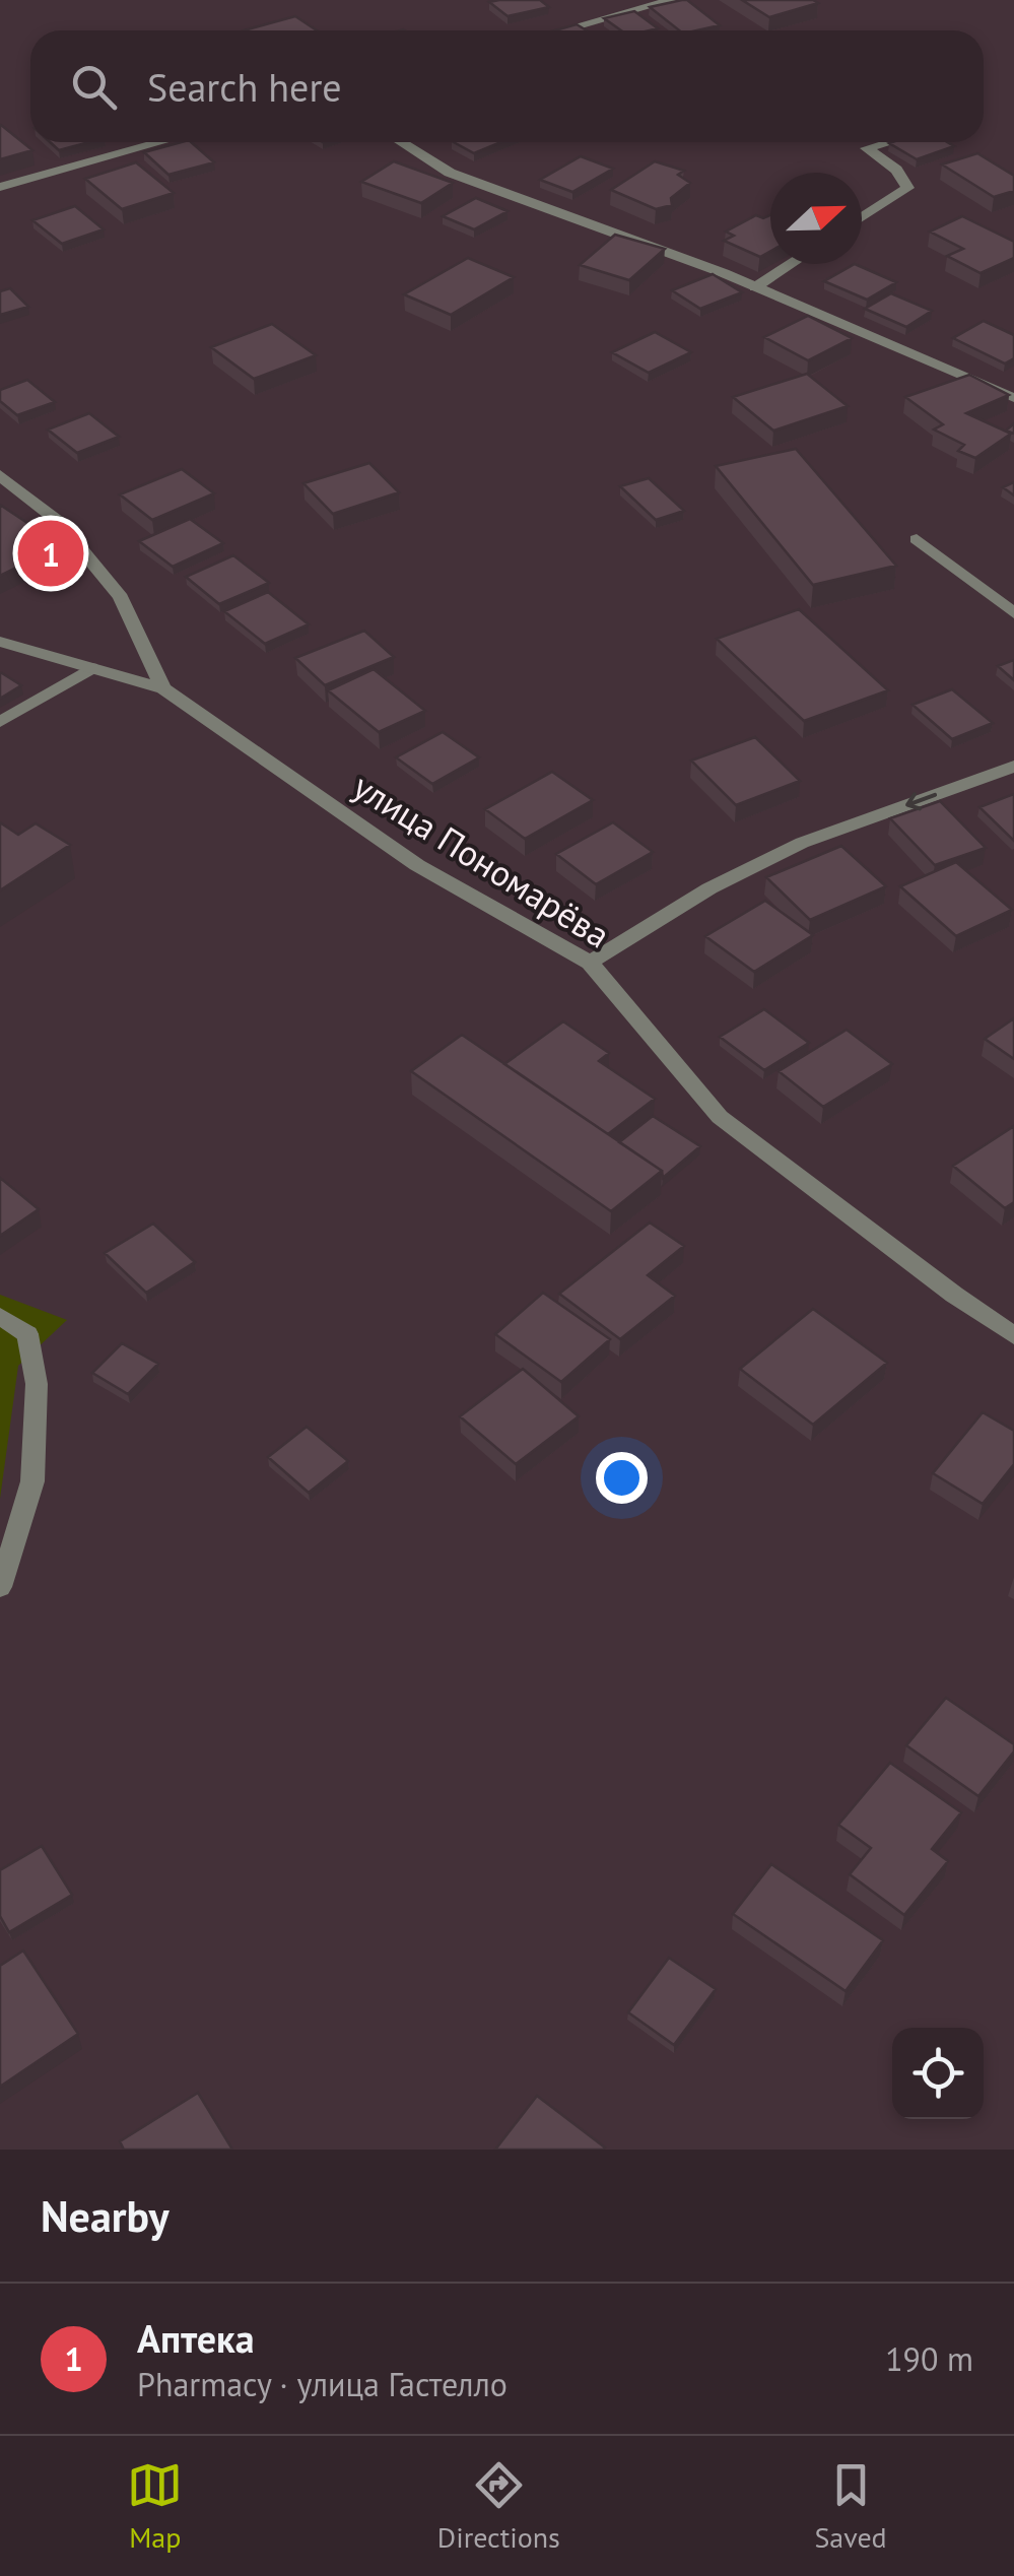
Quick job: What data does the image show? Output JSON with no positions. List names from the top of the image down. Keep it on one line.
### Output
{"streets":{"street":["улица Пономарёва"]},"north":"right","page":{"search":"Search here","pins":"1","heading":"Nearby","list":[{"mark":"1","name":"Аптека","note":"Pharmacy · улица Гастелло","value":"190 m"}],"nav":["Map","Directions","Saved"]}}
